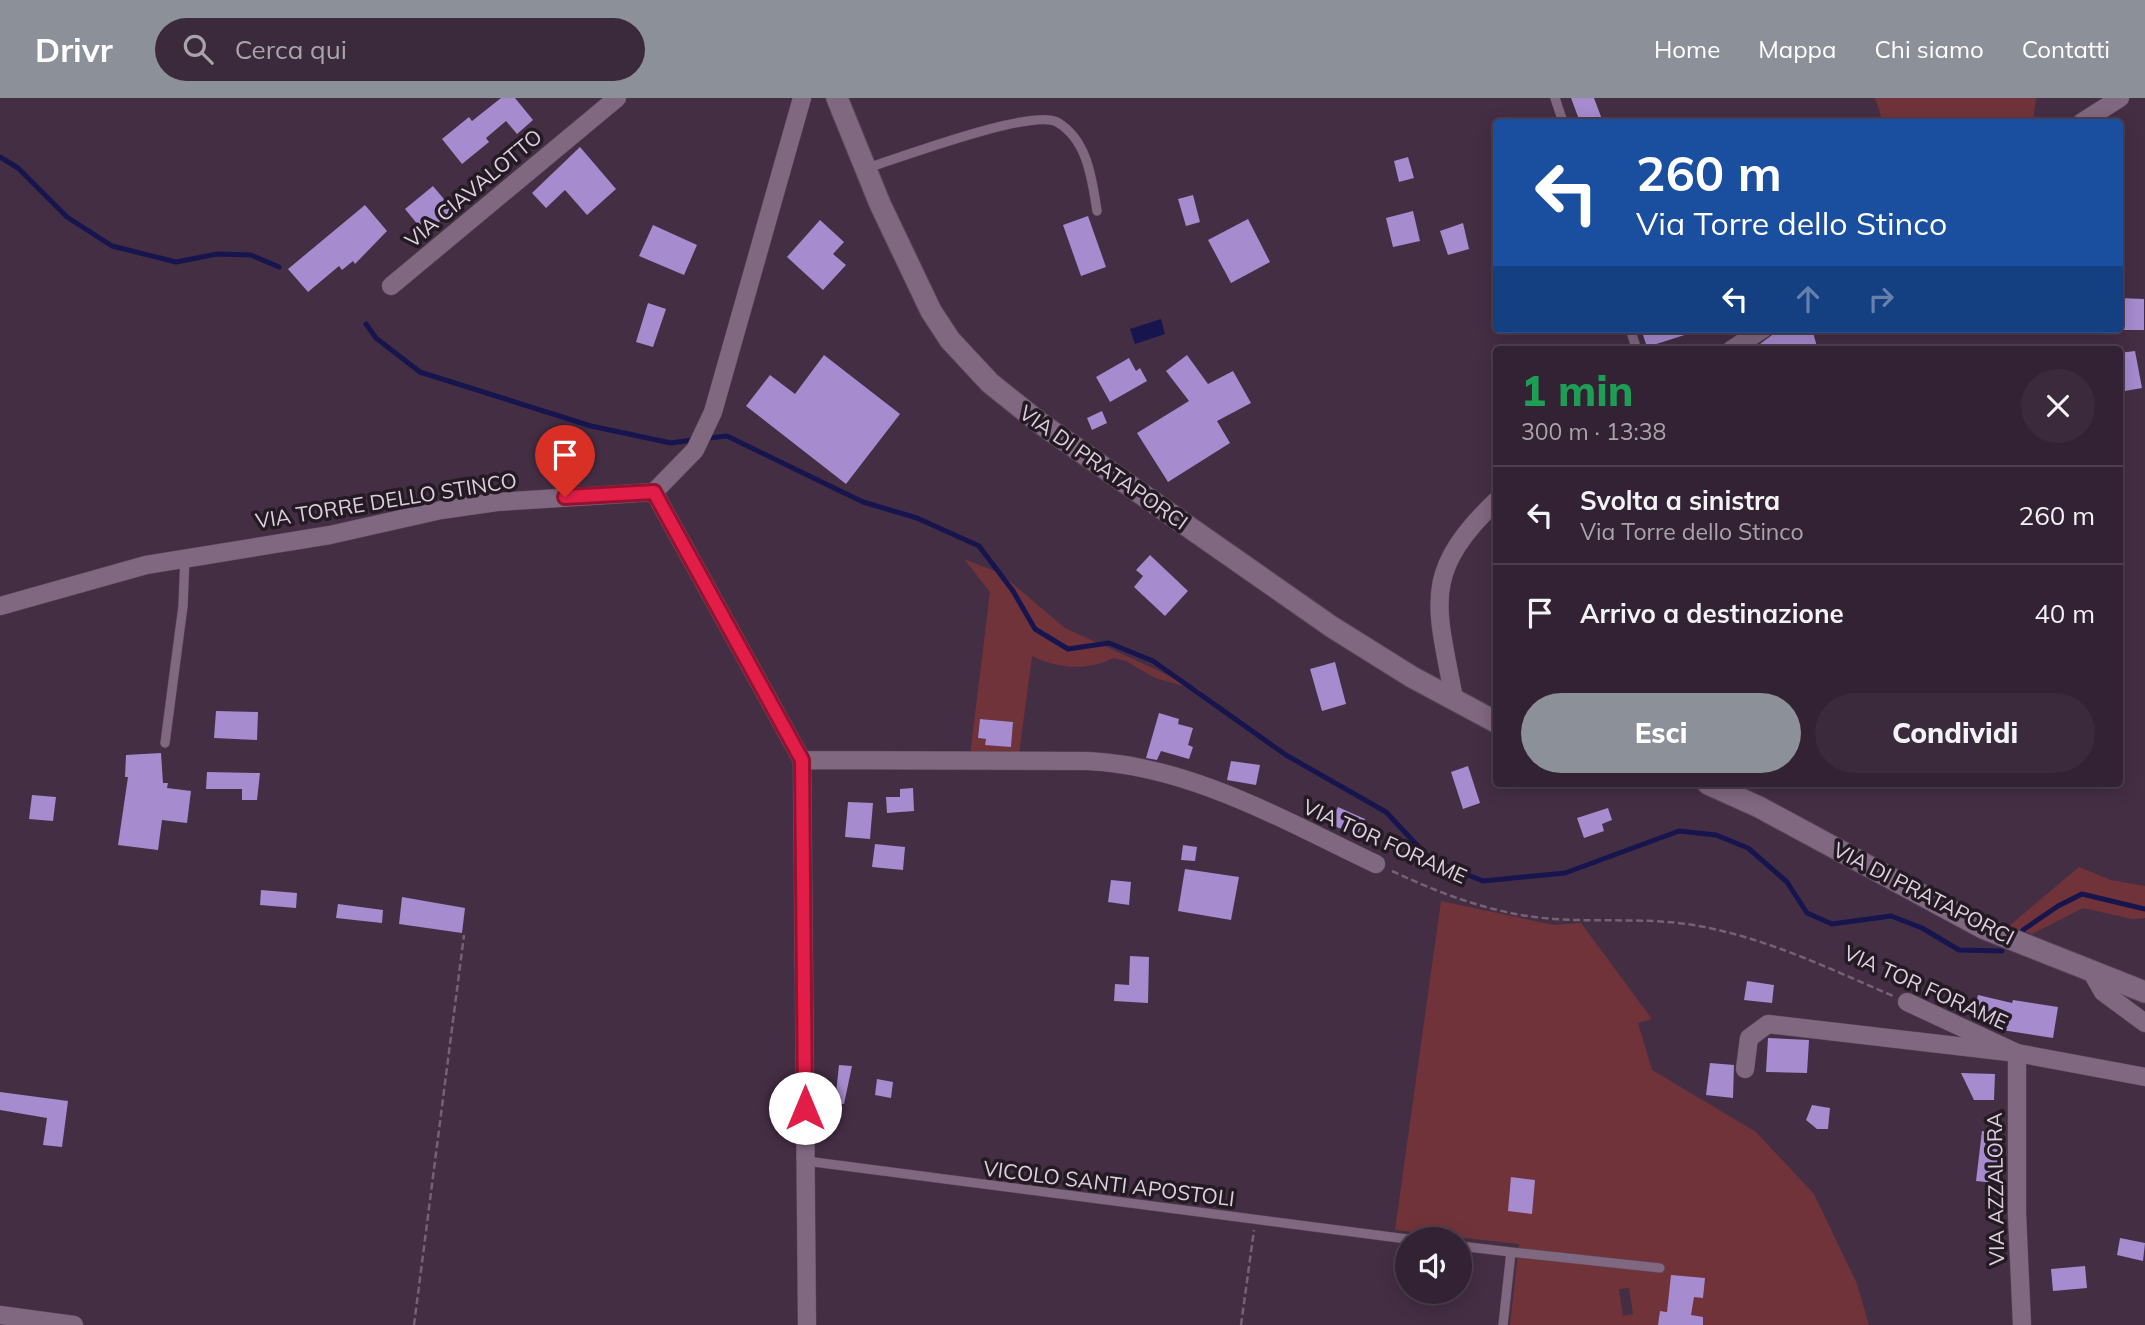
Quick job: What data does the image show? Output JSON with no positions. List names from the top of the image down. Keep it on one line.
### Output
{"streets":{"street":["VIA CIAVALOTTO","VIA DI PRATAPORCI","VIA TORRE DELLO STINCO","VIA TOR FORAME","VIA AZZALORA"],"lane":["VICOLO SANTI APOSTOLI"]},"crossings":[["VIA TOR FORAME","VIA AZZALORA"]],"page":{"header":"Drivr","search":"Cerca qui","nav":["Home","Mappa","Chi siamo","Contatti"],"turn":["260 m","Via Torre dello Stinco"],"heading":["1 min","300 m · 13:38"],"list":[{"name":"Svolta a sinistra","note":"Via Torre dello Stinco","value":"260 m"},{"name":"Arrivo a destinazione","value":"40 m"}],"buttons":["Esci","Condividi"]}}
